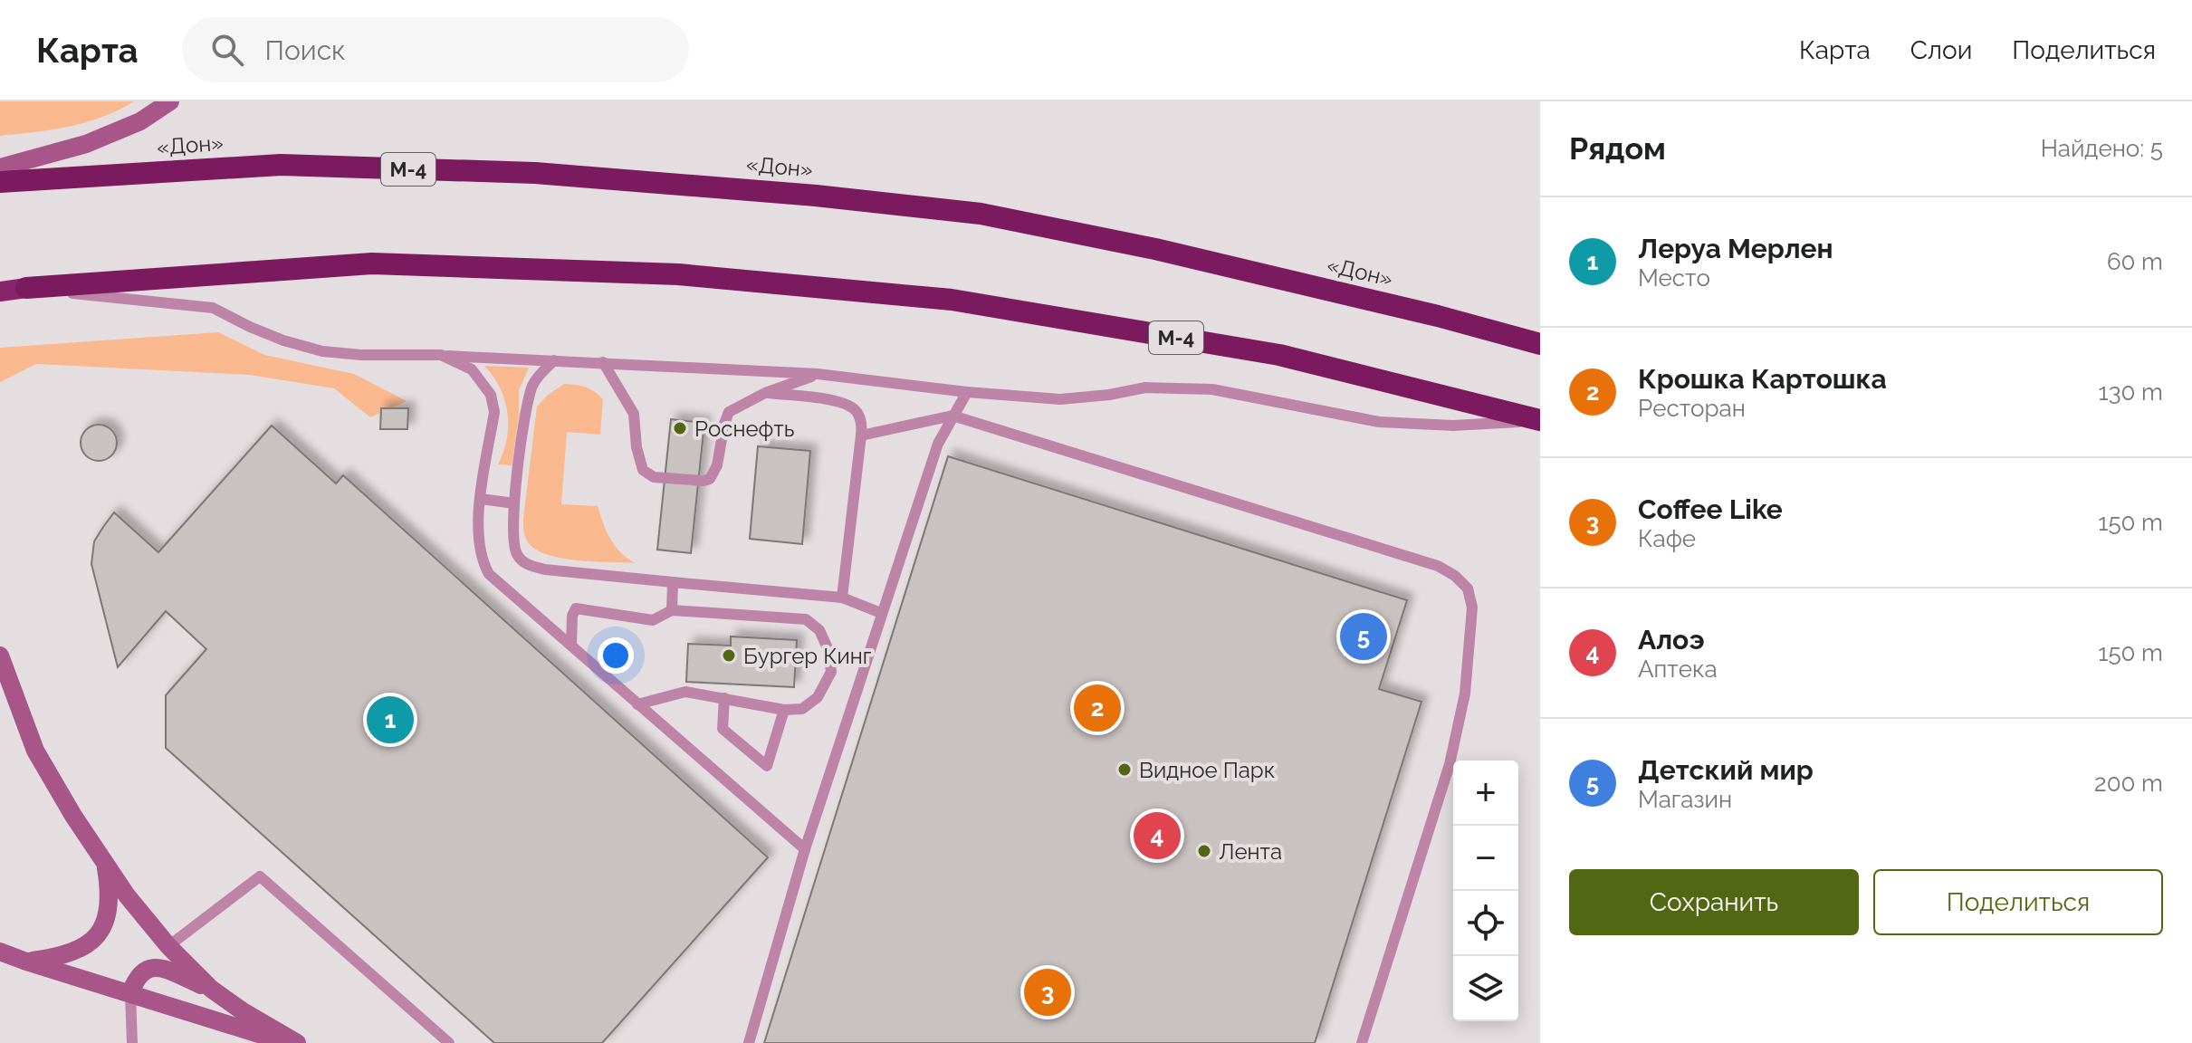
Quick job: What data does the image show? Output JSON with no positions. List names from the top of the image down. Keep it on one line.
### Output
{"streets":{"highway":["«Дон»","М-4"]},"places":["Роснефть","Бургер Кинг","Видное Парк","Лента"],"page":{"header":"Карта","search":"Поиск","nav":["Карта","Слои","Поделиться"],"heading":["Рядом","Найдено: 5"],"list":[{"mark":"1","name":"Леруа Мерлен","note":"Место","value":"60 m"},{"mark":"2","name":"Крошка Картошка","note":"Ресторан","value":"130 m"},{"mark":"3","name":"Coffee Like","note":"Кафе","value":"150 m"},{"mark":"4","name":"Алоэ","note":"Аптека","value":"150 m"},{"mark":"5","name":"Детский мир","note":"Магазин","value":"200 m"}],"pins":["5","2","1","4","3"],"map_buttons":["+","−"],"buttons":["Сохранить","Поделиться"]}}
